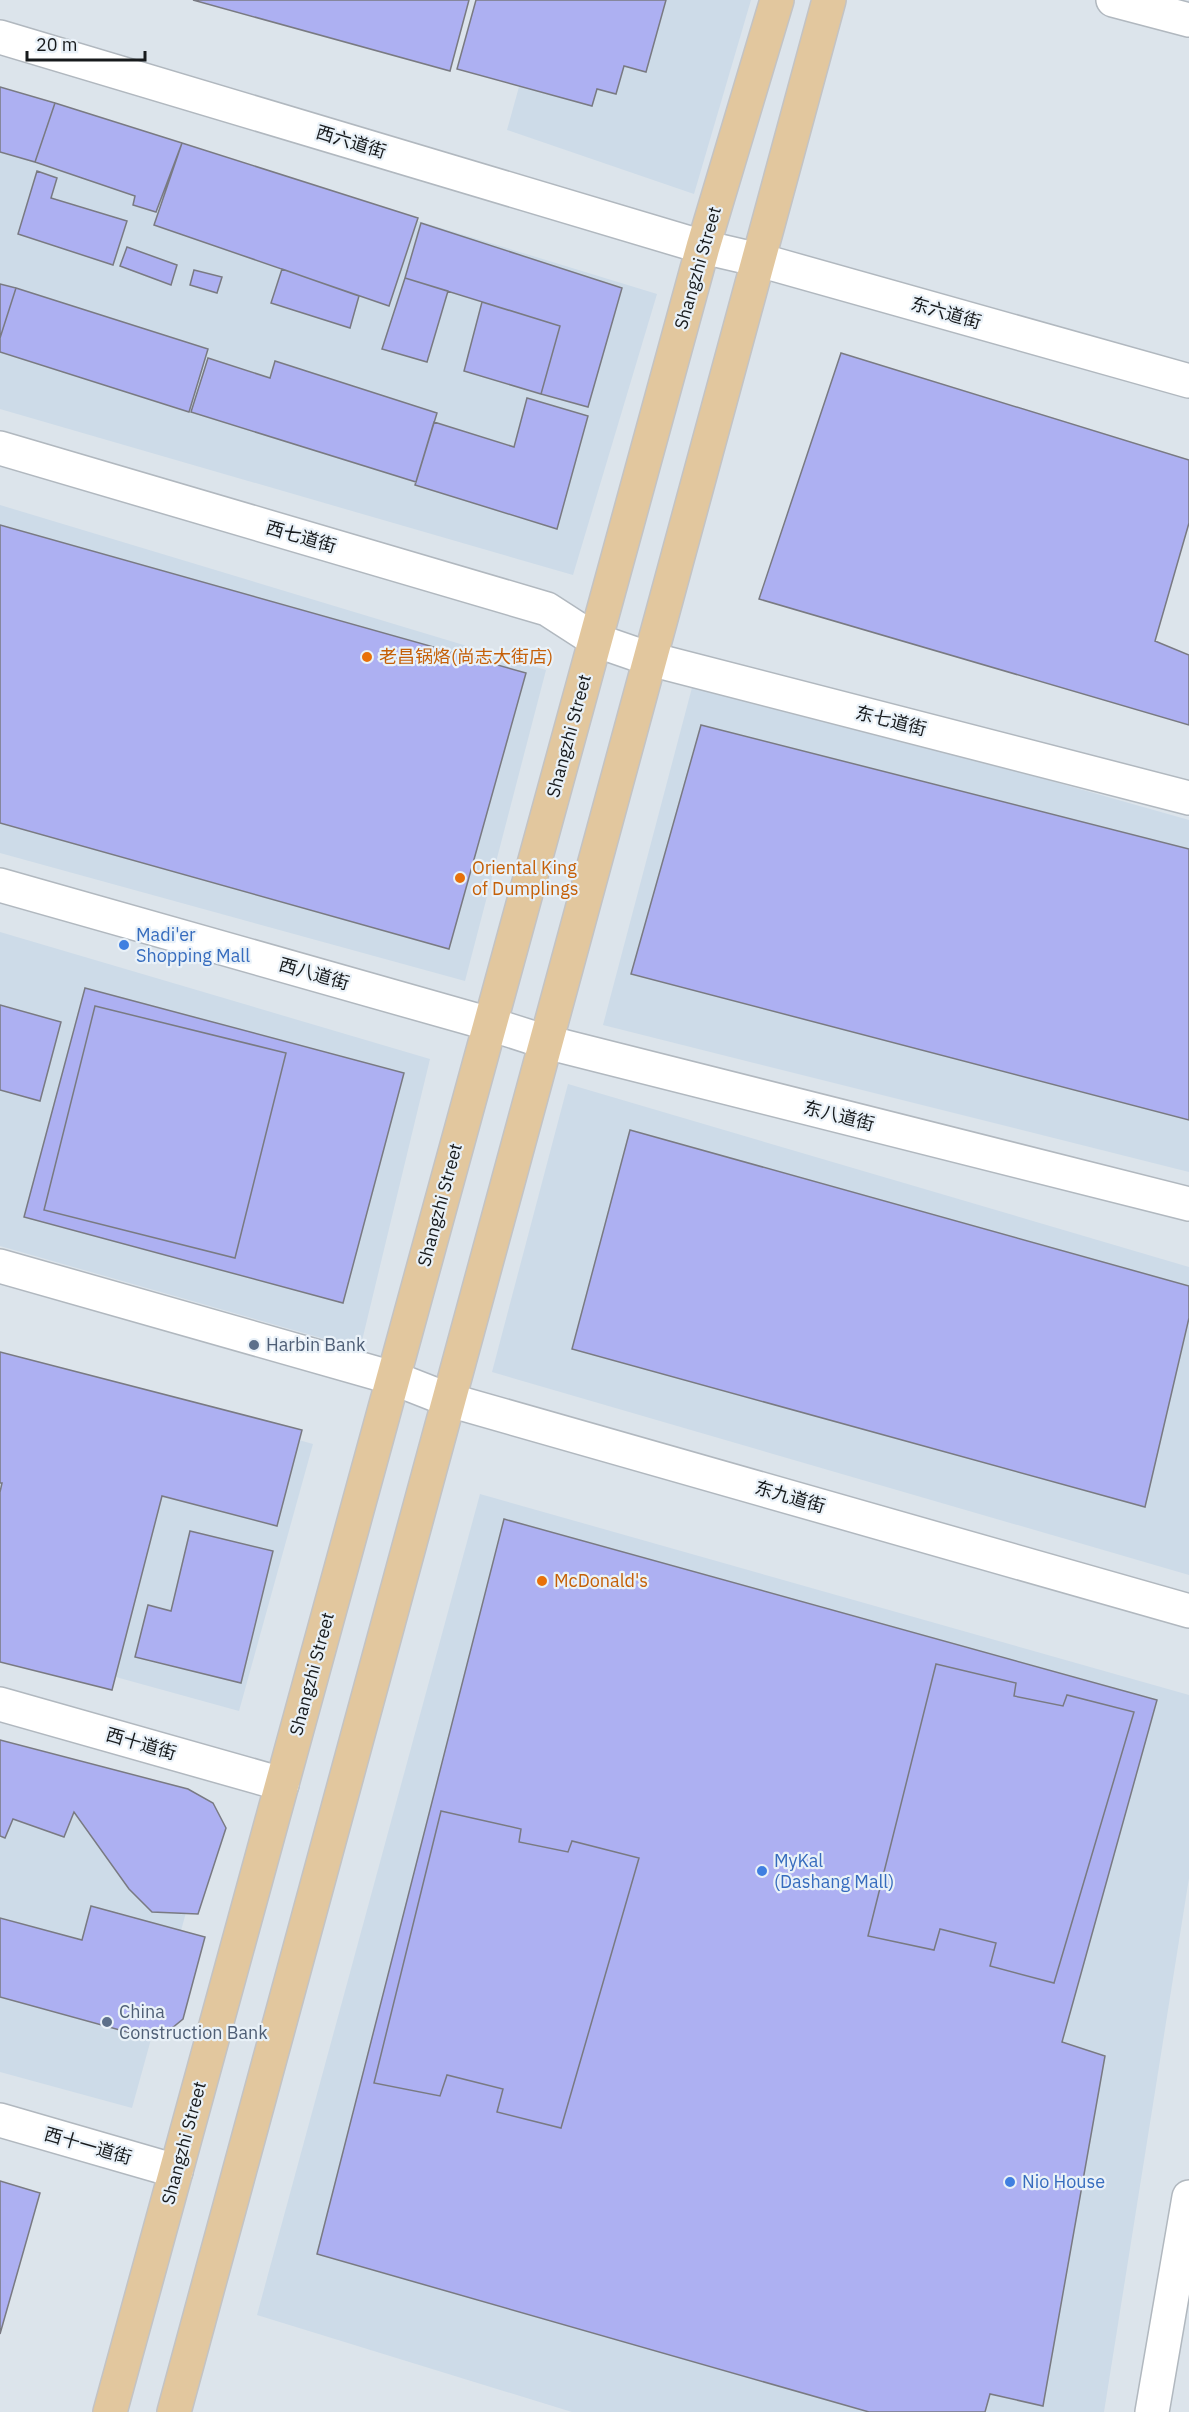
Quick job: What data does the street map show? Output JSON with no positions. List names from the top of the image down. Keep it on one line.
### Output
{"streets":{"main road":["Shangzhi Street"],"street":["西六道街","东六道街","西七道街","东七道街","西八道街","东八道街","东九道街","西十道街","西十一道街"]},"crossings":[["西六道街","Shangzhi Street"],["西六道街","东六道街"],["Shangzhi Street","东六道街"],["Shangzhi Street","西七道街"],["Shangzhi Street","东七道街"],["Shangzhi Street","西八道街"],["Shangzhi Street","东八道街"],["Shangzhi Street","东九道街"],["Shangzhi Street","西十道街"],["Shangzhi Street","西十一道街"],["西七道街","东七道街"],["西八道街","东八道街"]],"places":["老昌锅烙(尚志大街店)","Oriental King of Dumplings","Madi'er Shopping Mall","Harbin Bank","McDonald's","MyKal (Dashang Mall)","China Construction Bank","Nio House"],"scale_bar":"20 m"}
